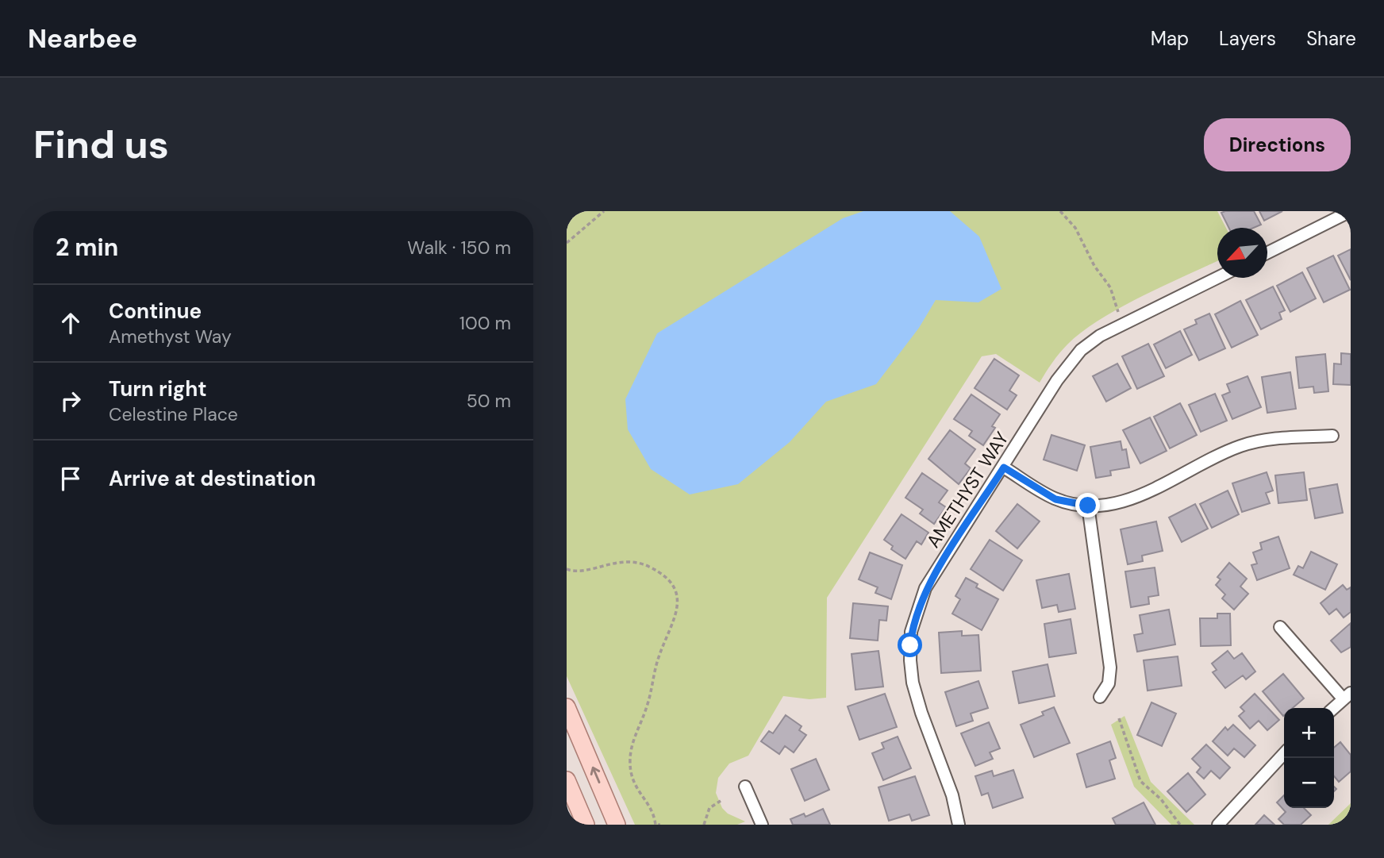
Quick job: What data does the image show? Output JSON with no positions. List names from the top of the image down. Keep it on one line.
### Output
{"streets":{"street":["AMETHYST WAY"]},"north":"bottom left","page":{"header":"Nearbee","nav":["Map","Layers","Share"],"buttons":"Directions","title":"Find us","heading":["2 min","Walk · 150 m"],"list":[["Continue","Amethyst Way","100 m"],["Turn right","Celestine Place","50 m"],"Arrive at destination"],"map_buttons":["+","−"]}}
